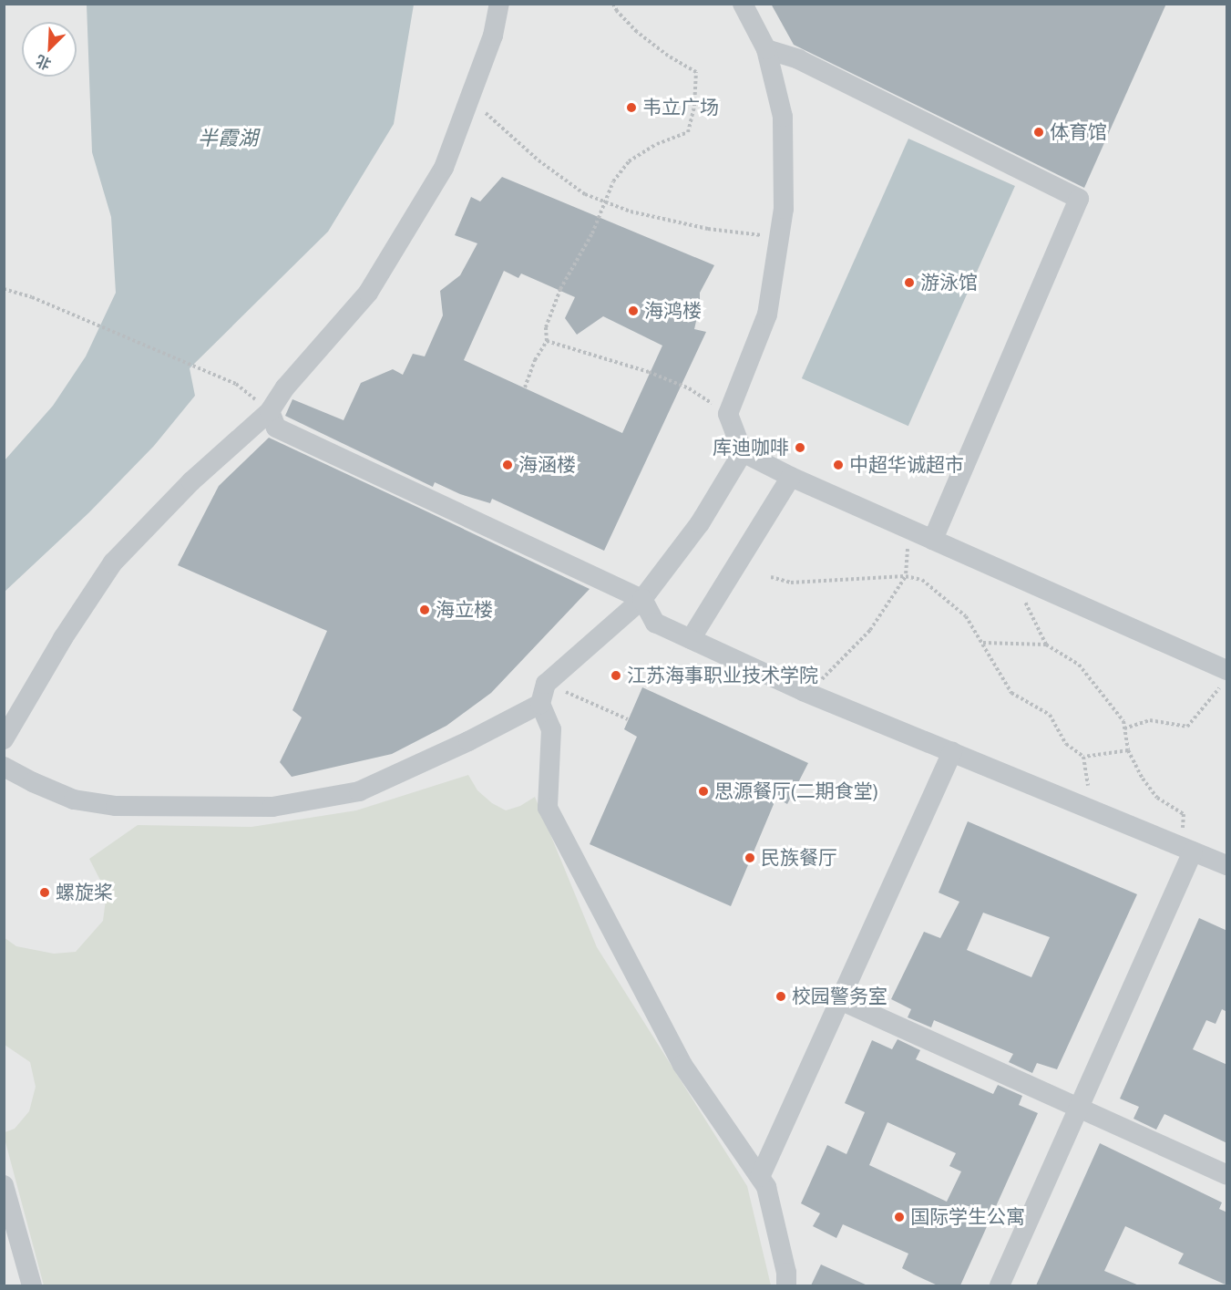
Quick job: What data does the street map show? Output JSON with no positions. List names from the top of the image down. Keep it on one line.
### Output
{"water":["半霞湖"],"places":["韦立广场","体育馆","游泳馆","海鸿楼","库迪咖啡","海涵楼","中超华诚超市","海立楼","江苏海事职业技术学院","思源餐厅(二期食堂)","民族餐厅","螺旋桨","校园警务室","国际学生公寓"],"north":"bottom left"}
